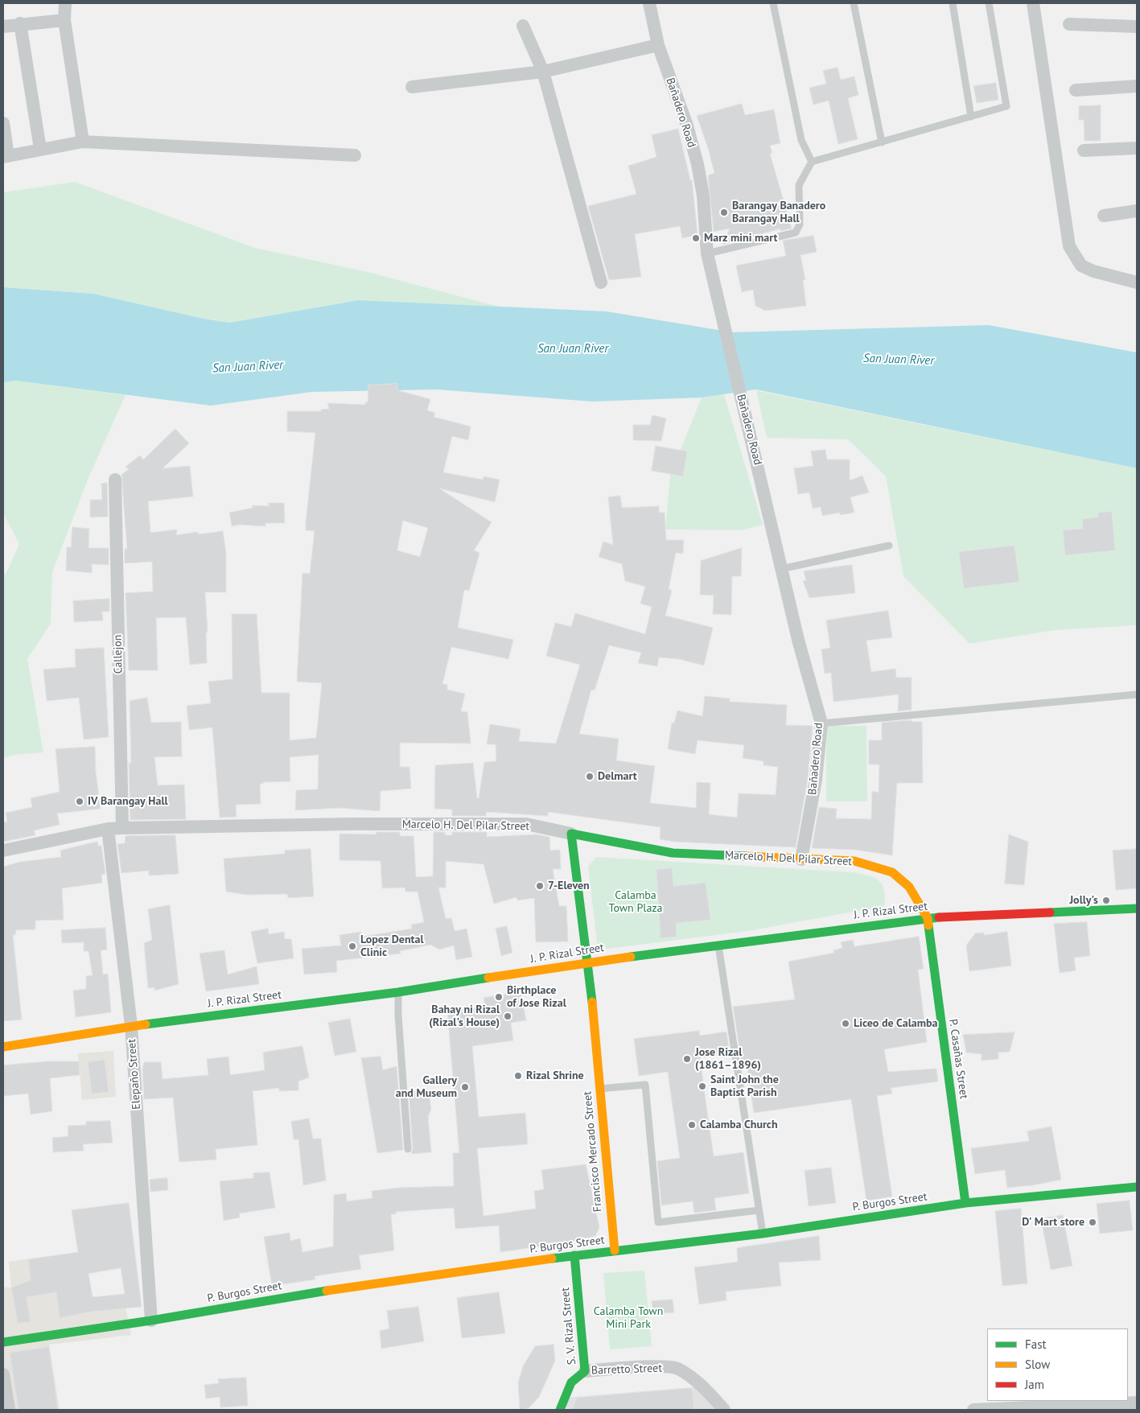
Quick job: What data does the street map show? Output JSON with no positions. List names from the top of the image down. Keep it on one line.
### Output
{"streets":{"main road":["Marcelo H. Del Pilar Street","J. P. Rizal Street","P. Casañas Street","Francisco Mercado Street","P. Burgos Street","S. V. Rizal Street"],"street":["Bañadero Road","Callejon","Elepaño Street","Barretto Street"]},"crossings":[["Bañadero Road","Marcelo H. Del Pilar Street"],["Callejon","Marcelo H. Del Pilar Street"],["Marcelo H. Del Pilar Street","J. P. Rizal Street"],["Marcelo H. Del Pilar Street","P. Casañas Street"],["Marcelo H. Del Pilar Street","Elepaño Street"],["Marcelo H. Del Pilar Street","Francisco Mercado Street"],["J. P. Rizal Street","P. Casañas Street"],["J. P. Rizal Street","Elepaño Street"],["J. P. Rizal Street","Francisco Mercado Street"],["P. Casañas Street","P. Burgos Street"],["Elepaño Street","P. Burgos Street"],["Francisco Mercado Street","P. Burgos Street"],["P. Burgos Street","S. V. Rizal Street"],["S. V. Rizal Street","Barretto Street"]],"water":["San Juan River"],"parks":["Calamba Town Plaza","Calamba Town Mini Park"],"places":["Barangay Banadero Barangay Hall","Marz mini mart","Delmart","IV Barangay Hall","7-Eleven","Jolly's","Lopez Dental Clinic","Birthplace of Jose Rizal","Bahay ni Rizal (Rizal's House)","Liceo de Calamba","Jose Rizal (1861–1896)","Rizal Shrine","Saint John the Baptist Parish","Gallery and Museum","Calamba Church","D' Mart store"],"legend":["Fast","Slow","Jam"]}
